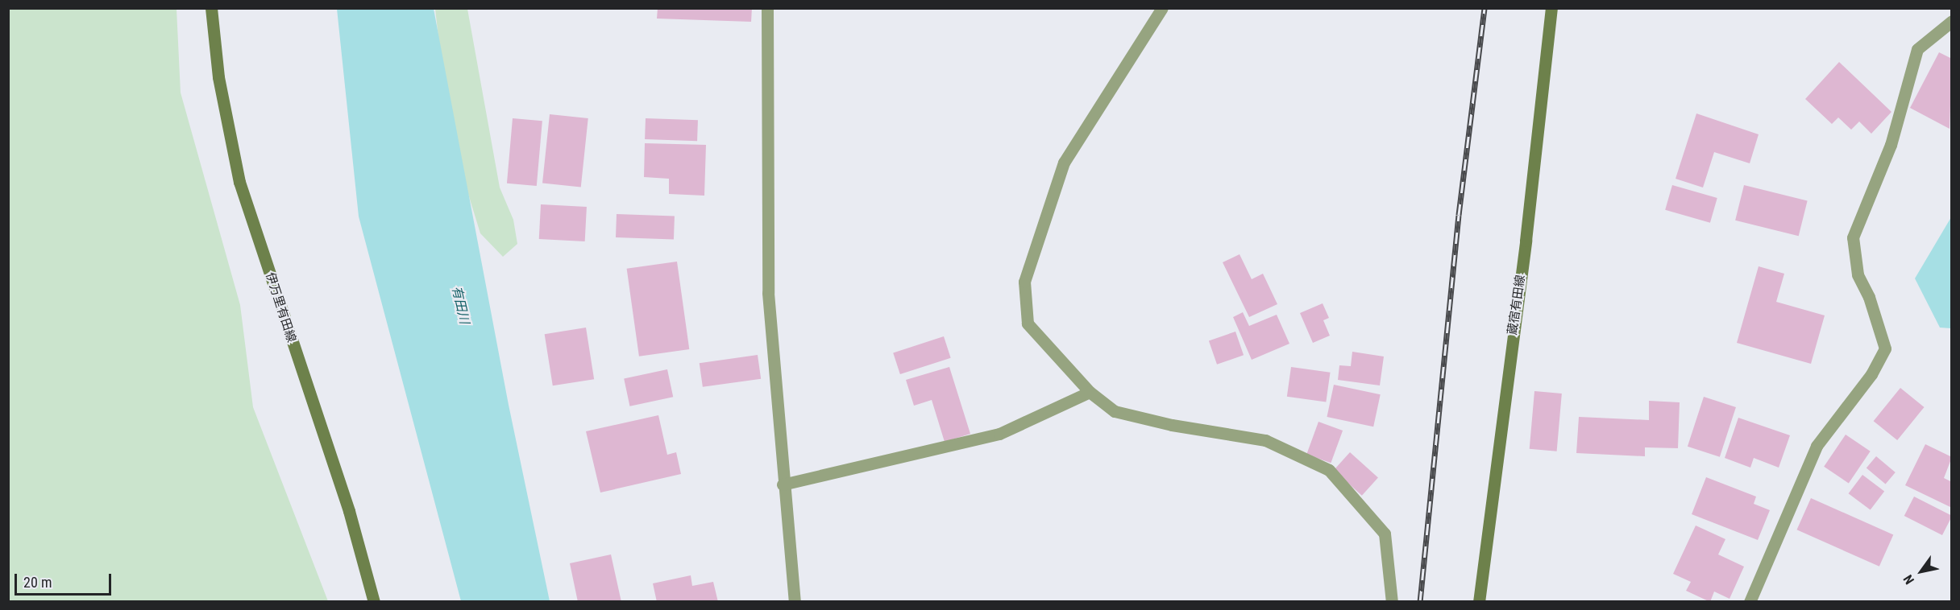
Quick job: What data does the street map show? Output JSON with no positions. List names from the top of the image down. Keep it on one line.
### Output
{"streets":{"main road":["蔵宿有田線","伊万里有田線"]},"water":["有田川"],"scale_bar":"20 m","north":"bottom left"}
